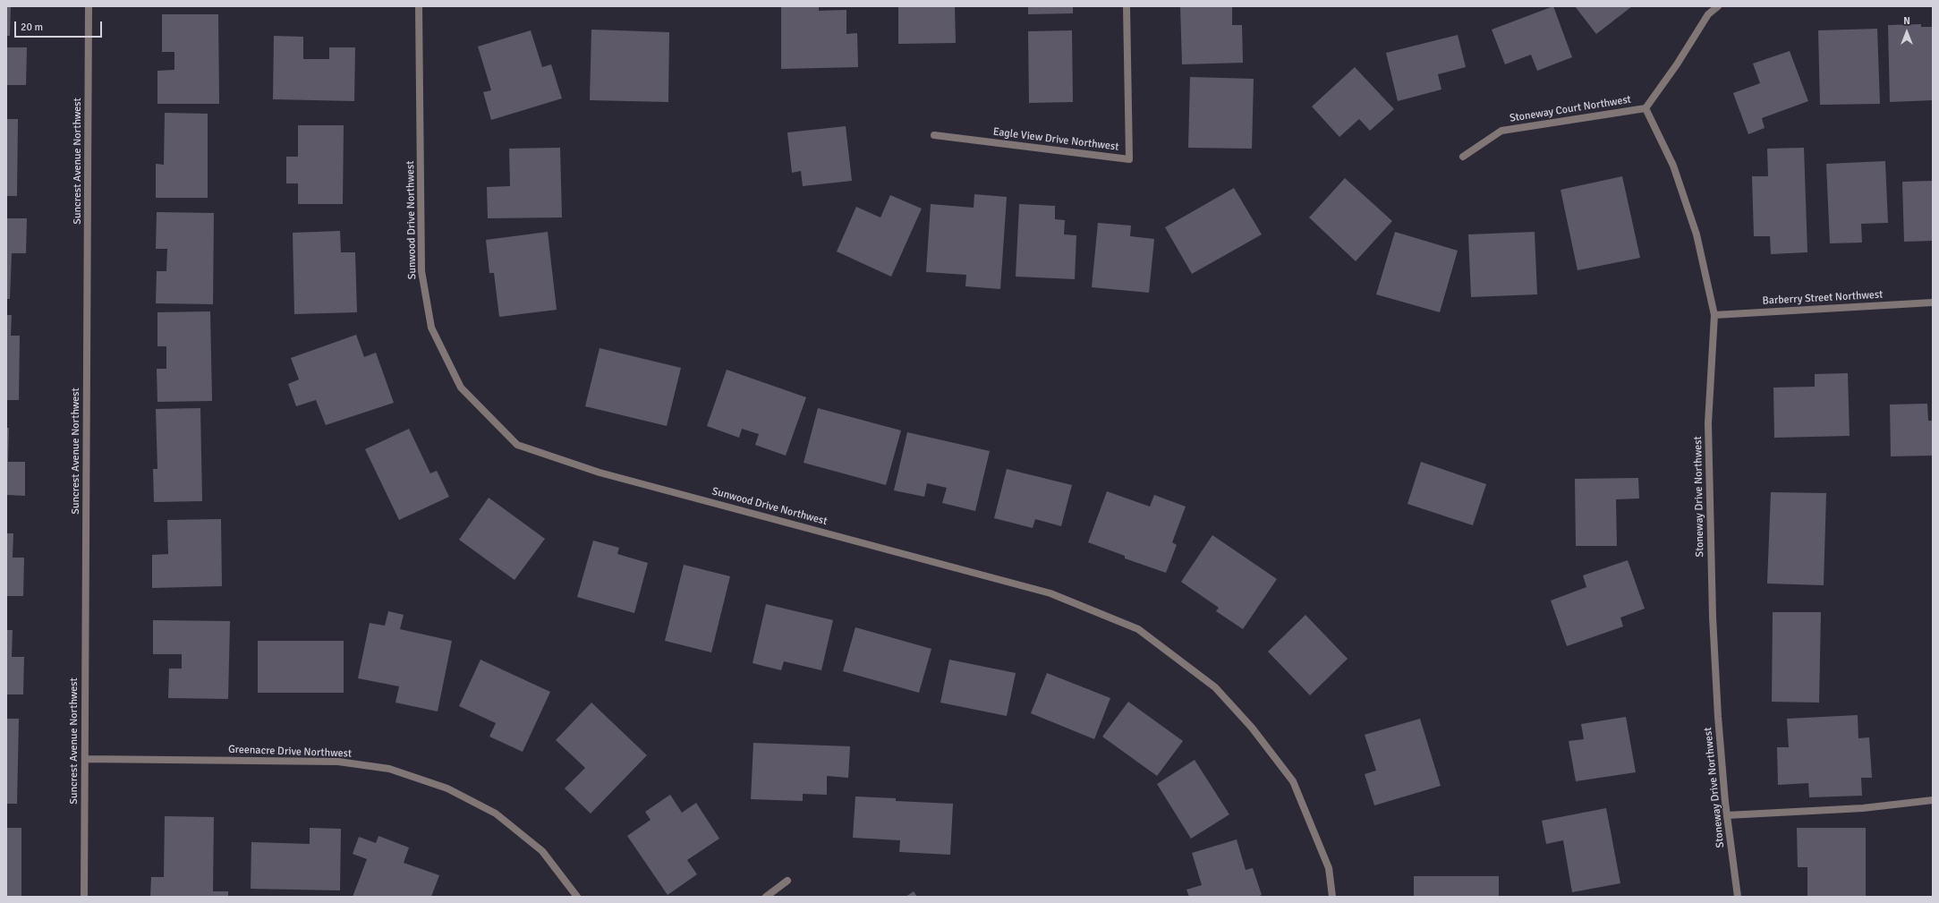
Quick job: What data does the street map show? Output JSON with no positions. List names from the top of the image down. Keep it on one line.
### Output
{"streets":{"street":["Stoneway Court Northwest","Eagle View Drive Northwest","Suncrest Avenue Northwest","Sunwood Drive Northwest","Barberry Street Northwest","Stoneway Drive Northwest","Greenacre Drive Northwest"]},"crossings":[["Stoneway Court Northwest","Stoneway Drive Northwest"],["Suncrest Avenue Northwest","Greenacre Drive Northwest"],["Barberry Street Northwest","Stoneway Drive Northwest"]],"scale_bar":"20 m","north":"top"}
